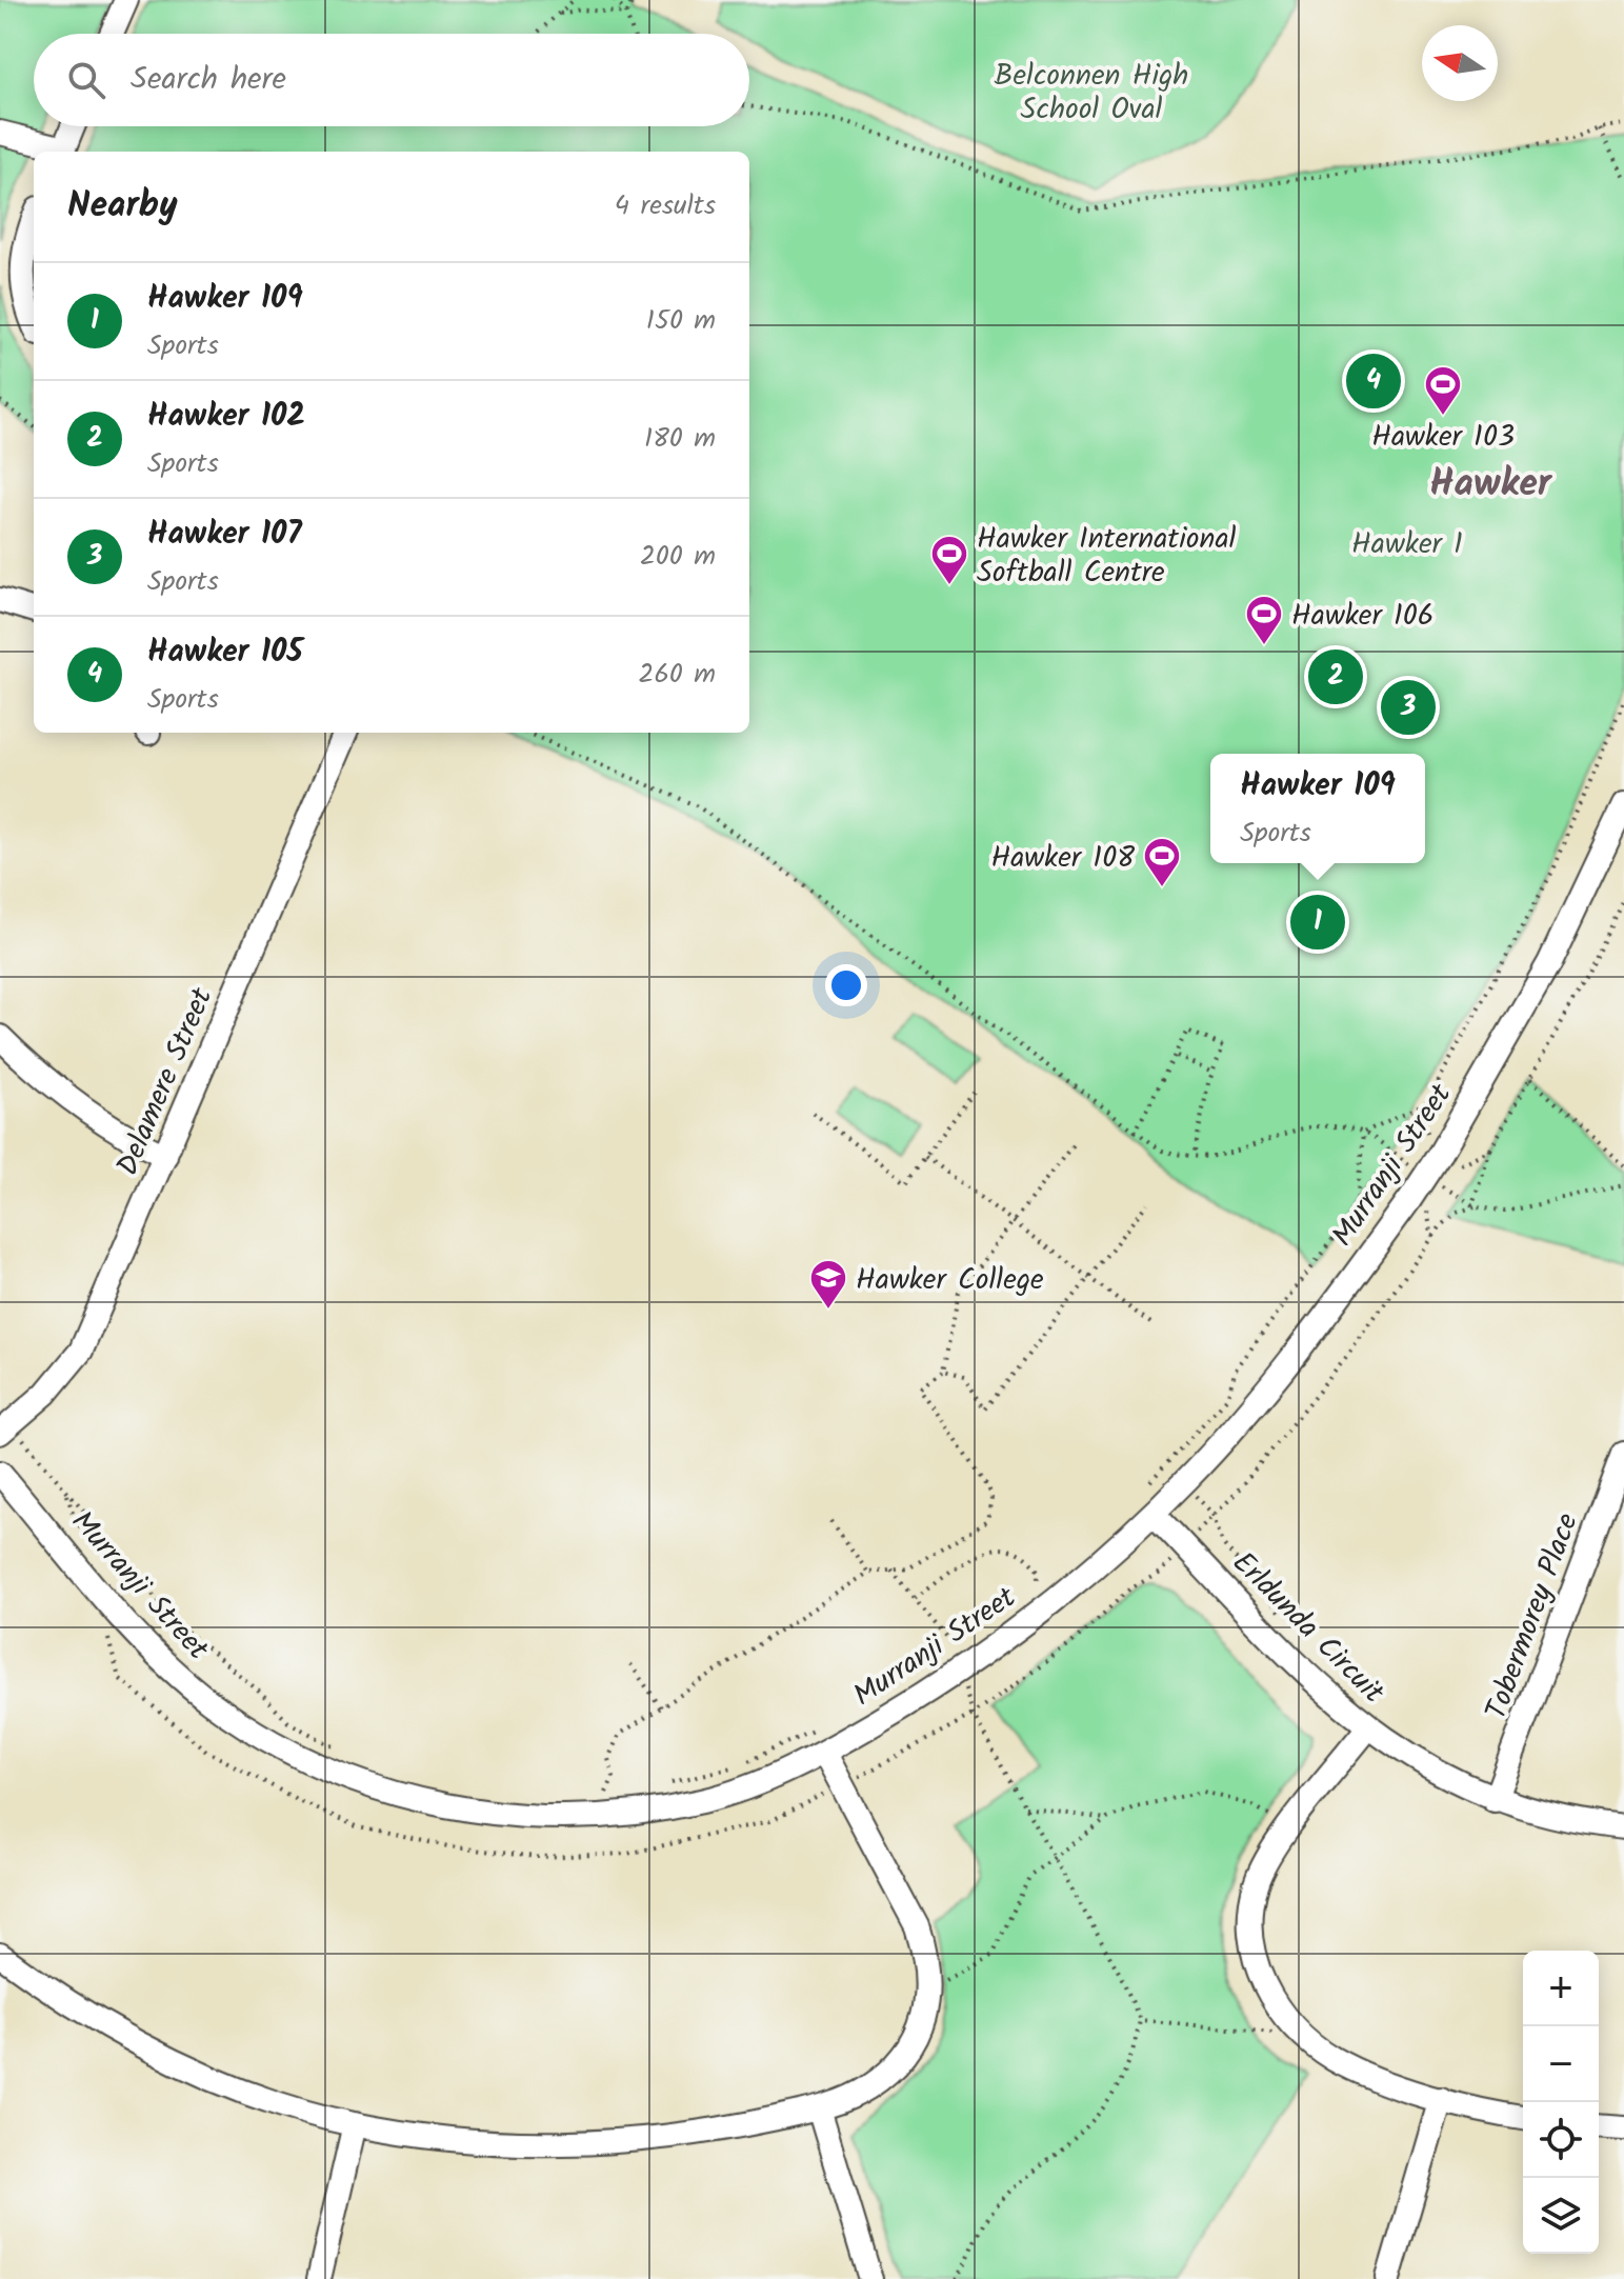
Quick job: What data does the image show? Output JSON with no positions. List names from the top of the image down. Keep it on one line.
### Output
{"streets":{"street":["Delamere Street","Murranji Street","Tobermorey Place","Erldunda Circuit"]},"crossings":[["Murranji Street","Erldunda Circuit"],["Tobermorey Place","Erldunda Circuit"]],"districts":["Hawker"],"parks":["Belconnen High School Oval","Hawker 1"],"places":{"sports":["Hawker 103","Hawker International Softball Centre","Hawker 106","Hawker 108"],"school or university":["Hawker College"]},"north":"left","page":{"search":"Search here","heading":["Nearby","4 results"],"list":[{"mark":"1","name":"Hawker 109","note":"Sports","value":"150 m"},{"mark":"2","name":"Hawker 102","note":"Sports","value":"180 m"},{"mark":"3","name":"Hawker 107","note":"Sports","value":"200 m"},{"mark":"4","name":"Hawker 105","note":"Sports","value":"260 m"}],"pins":["4","2","3","1"],"popup":["Hawker 109","Sports"],"map_buttons":["+","−"]}}
